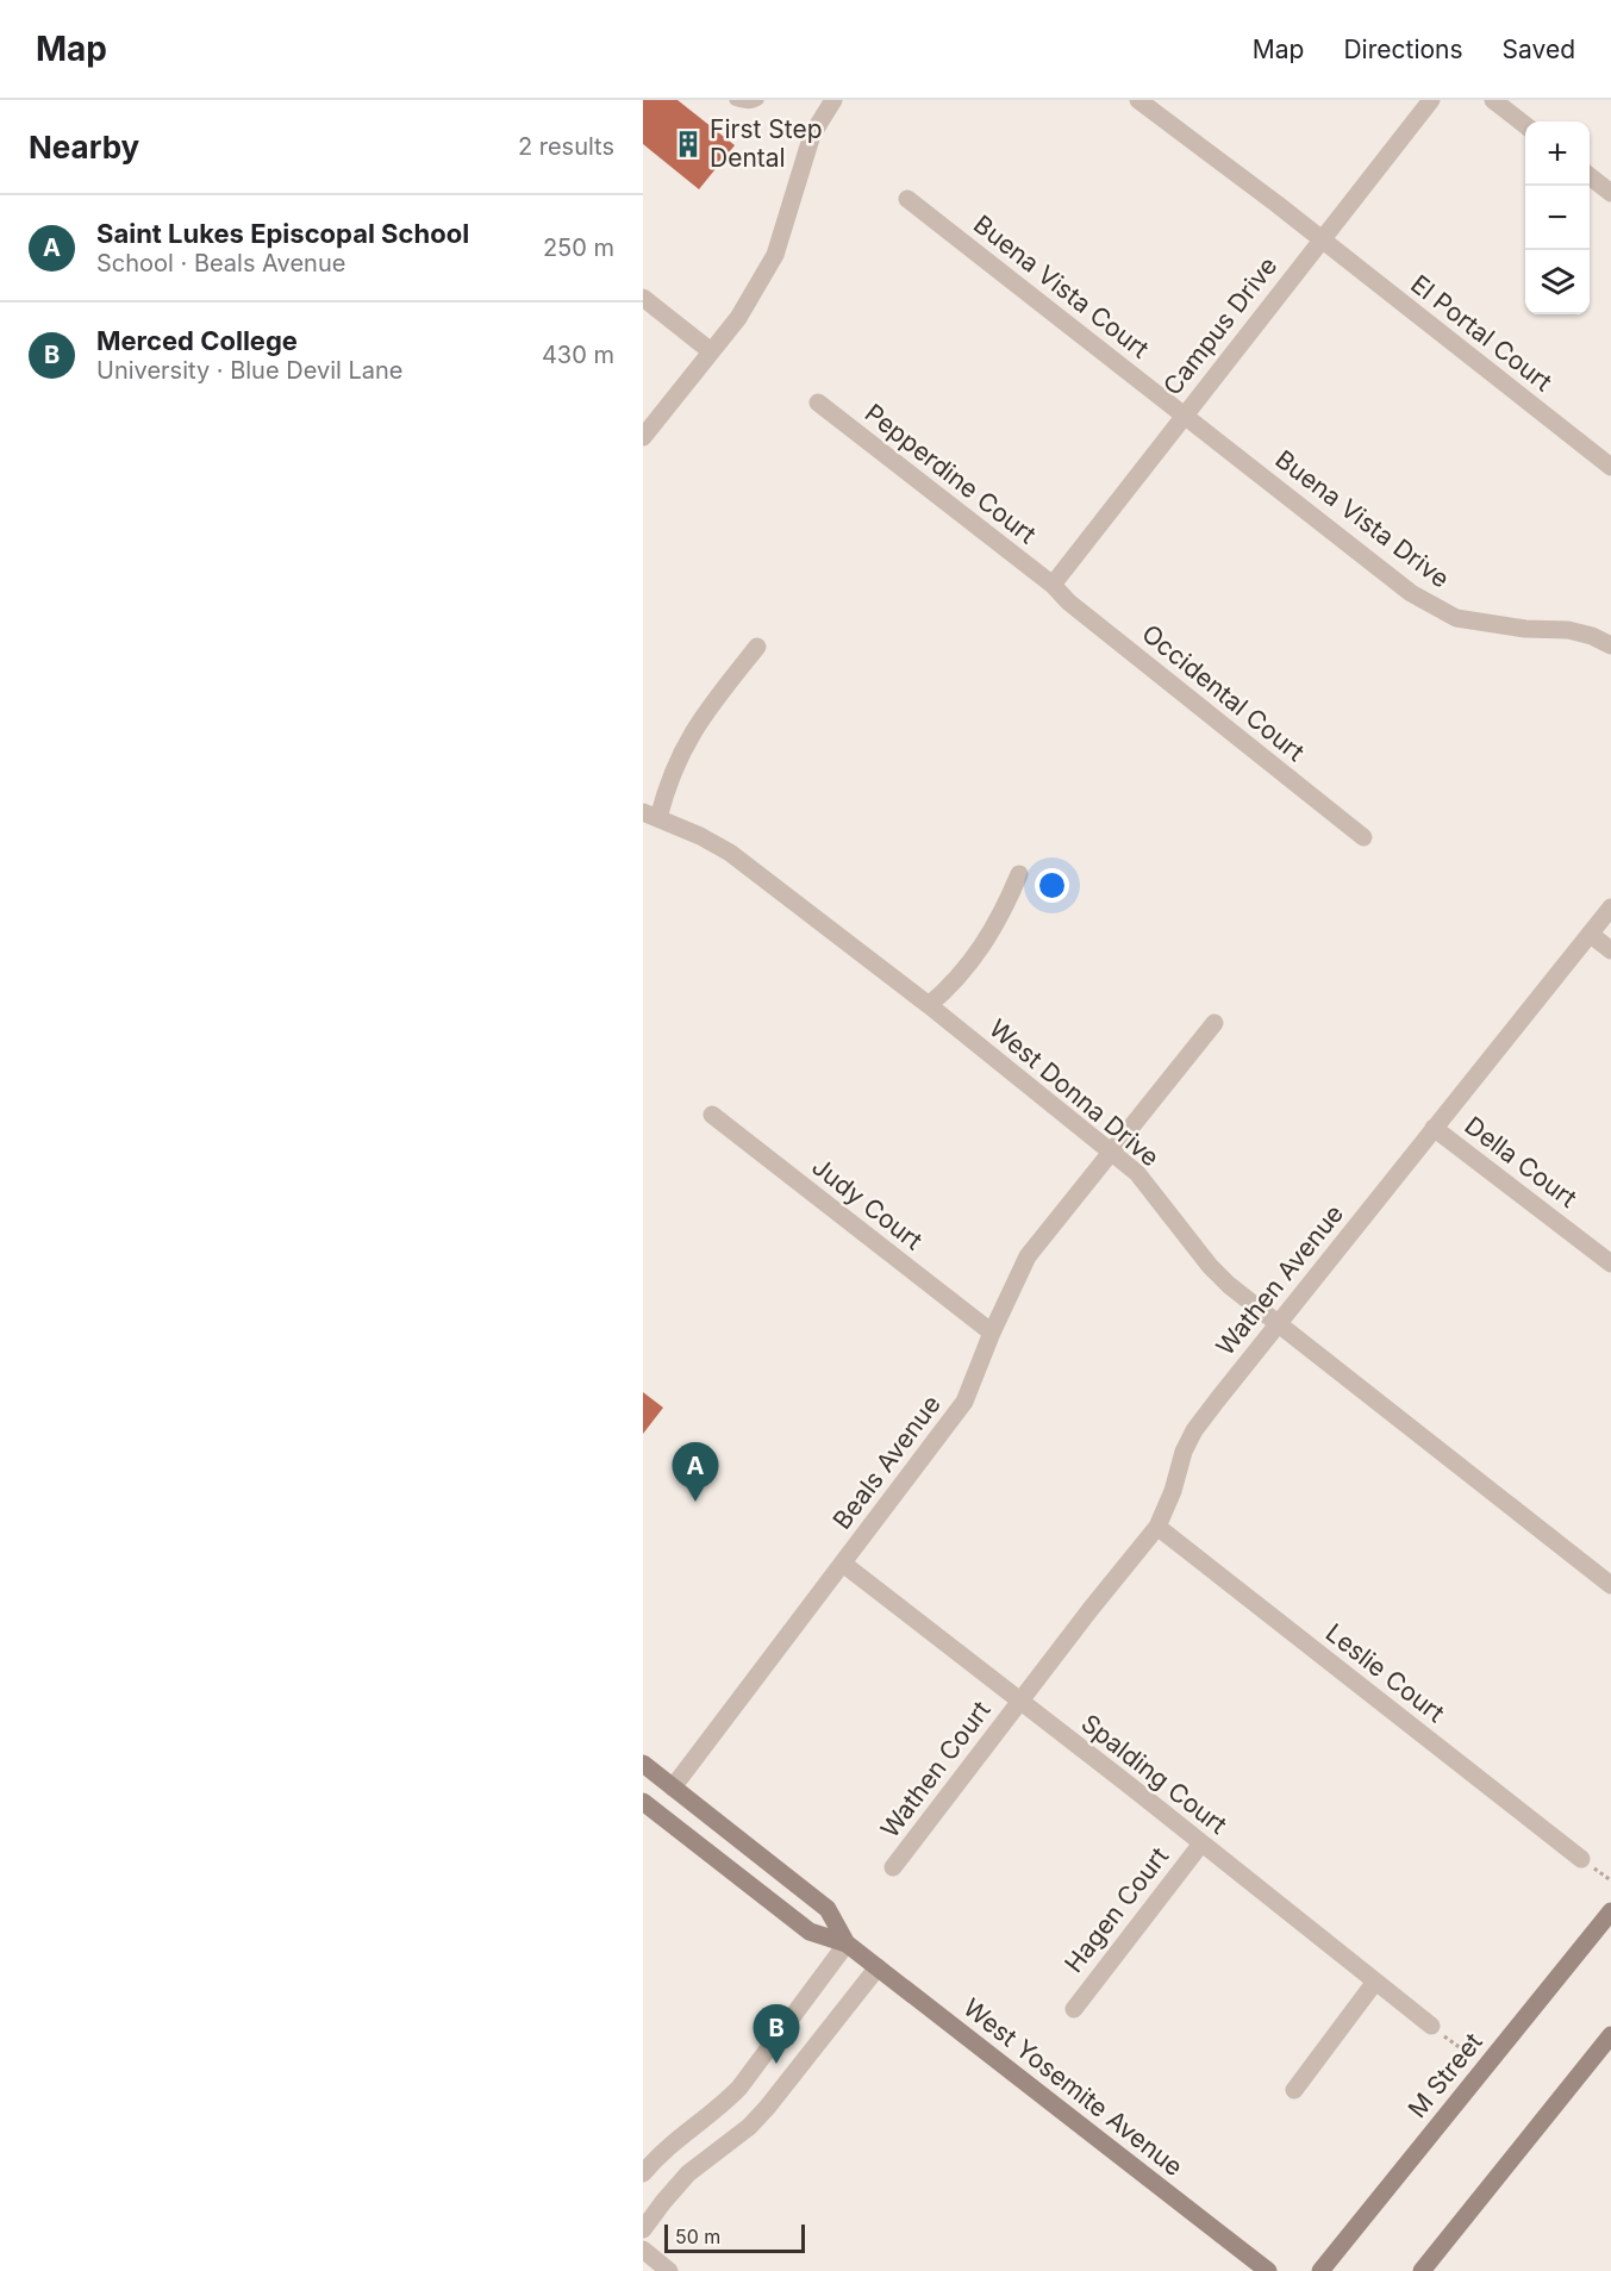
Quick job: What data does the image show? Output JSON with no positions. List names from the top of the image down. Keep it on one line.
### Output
{"streets":{"main road":["M Street","West Yosemite Avenue"],"street":["Buena Vista Court","Campus Drive","El Portal Court","Pepperdine Court","Buena Vista Drive","Occidental Court","West Donna Drive","Della Court","Judy Court","Wathen Avenue","Beals Avenue","Leslie Court","Wathen Court","Spalding Court","Hagen Court"]},"crossings":[["Buena Vista Court","Campus Drive"],["Buena Vista Court","Buena Vista Drive"],["Campus Drive","El Portal Court"],["Campus Drive","Pepperdine Court"],["Campus Drive","Buena Vista Drive"],["Campus Drive","Occidental Court"],["Pepperdine Court","Occidental Court"],["West Donna Drive","Wathen Avenue"],["West Donna Drive","Beals Avenue"],["Della Court","Wathen Avenue"],["Judy Court","Beals Avenue"],["Wathen Avenue","Leslie Court"],["Wathen Avenue","Wathen Court"],["Wathen Avenue","Spalding Court"],["Beals Avenue","Spalding Court"],["Beals Avenue","West Yosemite Avenue"],["Wathen Court","Spalding Court"],["Spalding Court","Hagen Court"]],"places":{"building":["First Step Dental"]},"scale_bar":"50 m","page":{"header":"Map","nav":["Map","Directions","Saved"],"heading":["Nearby","2 results"],"map_buttons":["+","−"],"list":[{"mark":"A","name":"Saint Lukes Episcopal School","note":"School · Beals Avenue","value":"250 m"},{"mark":"B","name":"Merced College","note":"University · Blue Devil Lane","value":"430 m"}],"pins":["A","B"],"scale":"50 m"}}
